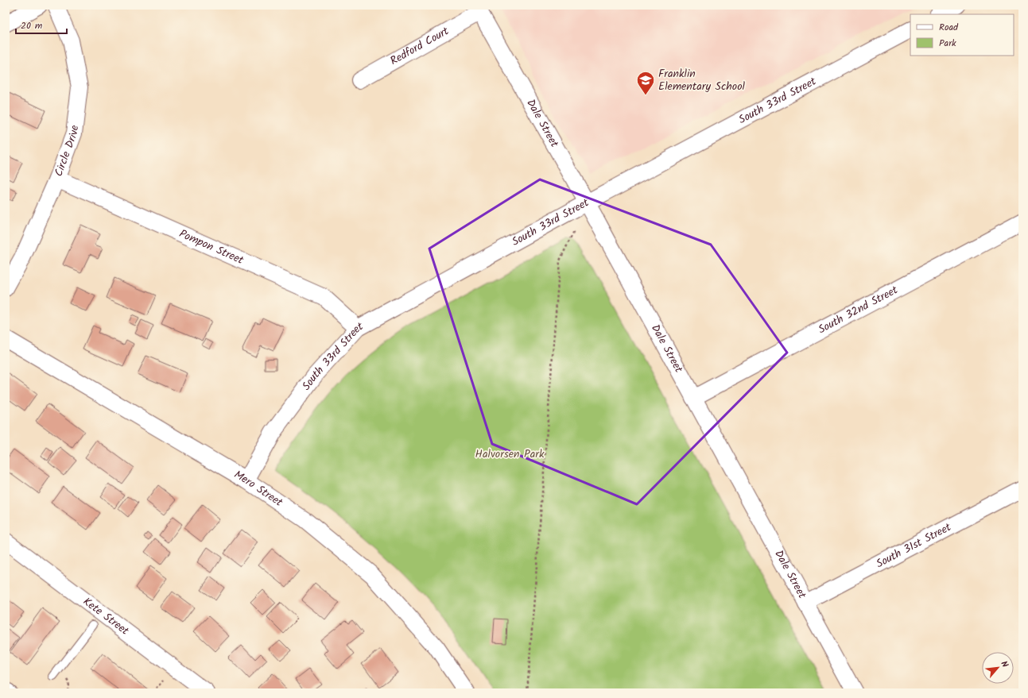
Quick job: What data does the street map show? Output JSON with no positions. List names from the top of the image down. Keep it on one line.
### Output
{"streets":{"street":["Redford Court","South 33rd Street","Dale Street","Circle Drive","Pompon Street","South 32nd Street","Mero Street","South 31st Street","Kete Street"]},"crossings":[["Redford Court","Dale Street"],["South 33rd Street","Dale Street"],["South 33rd Street","Pompon Street"],["South 33rd Street","Mero Street"],["Dale Street","South 32nd Street"],["Dale Street","South 31st Street"],["Circle Drive","Pompon Street"]],"parks":["Halvorsen Park"],"places":{"school or university":["Franklin Elementary School"]},"legend":["Road","Park"],"scale_bar":"20 m","north":"top right"}
